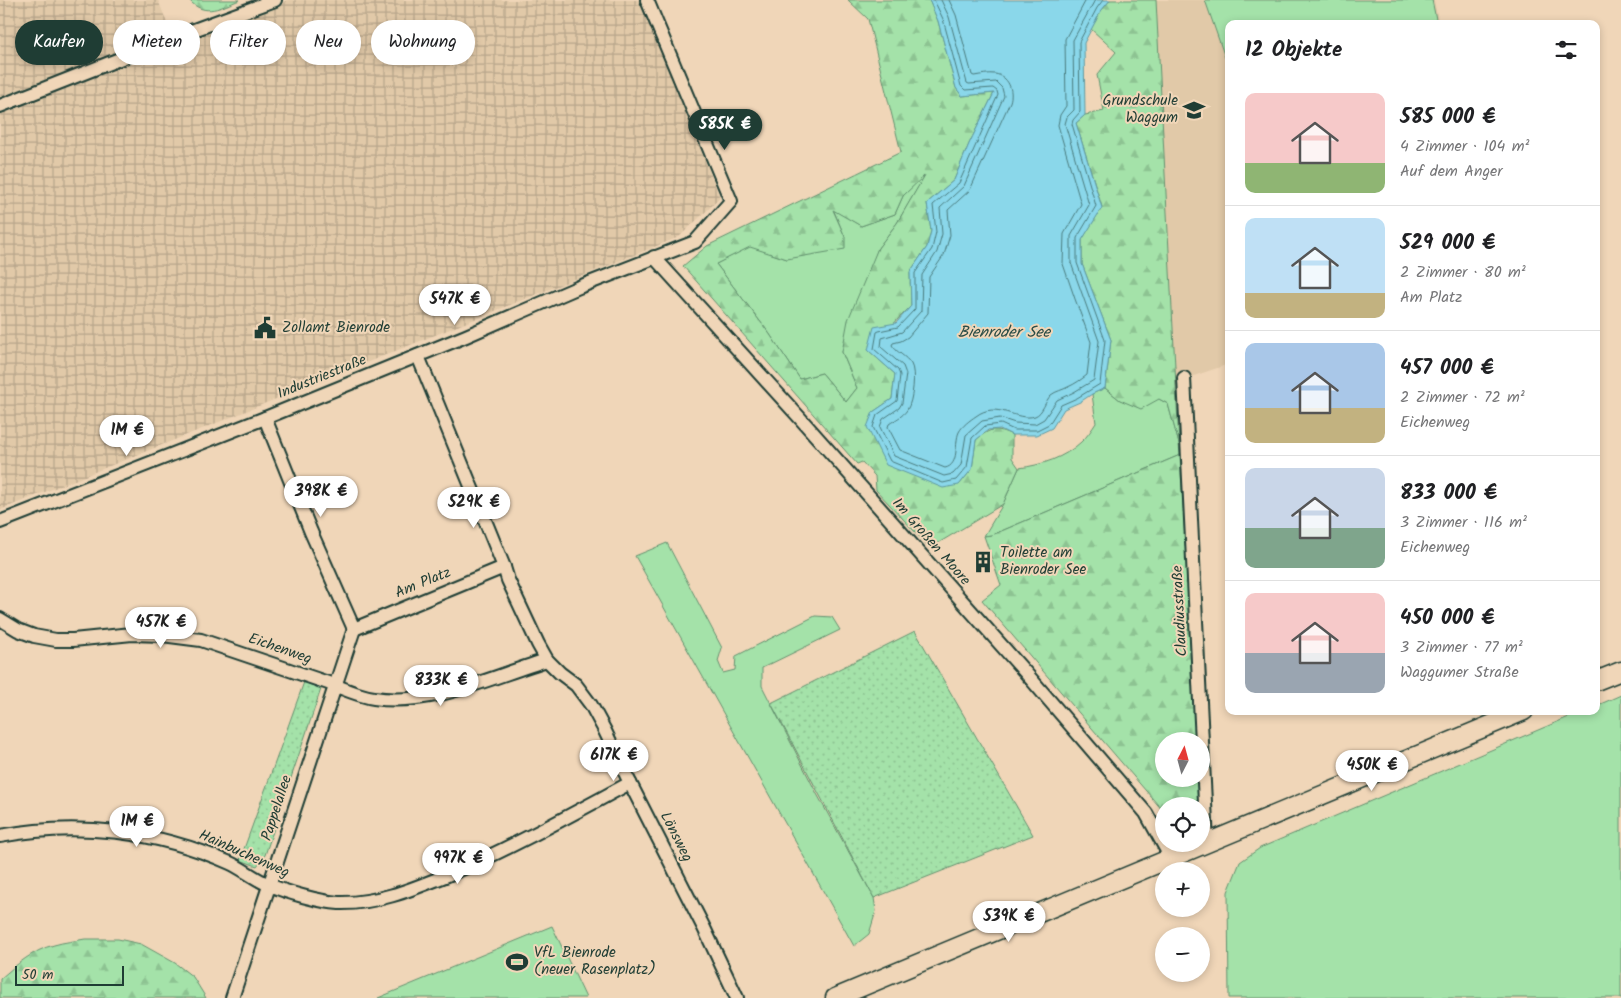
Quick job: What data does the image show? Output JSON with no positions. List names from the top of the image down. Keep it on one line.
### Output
{"streets":{"street":["Industriestraße","Im Großen Moore","Am Platz","Claudiusstraße","Eichenweg","Pappelallee","Lönsweg","Hainbuchenweg"]},"crossings":[["Industriestraße","Im Großen Moore"],["Am Platz","Pappelallee"],["Am Platz","Lönsweg"],["Eichenweg","Pappelallee"],["Eichenweg","Lönsweg"],["Pappelallee","Hainbuchenweg"],["Lönsweg","Hainbuchenweg"]],"water":["Bienroder See"],"places":{"school or university":["Grundschule Waggum"],"public building":["Zollamt Bienrode"],"building":["Toilette am Bienroder See"],"sports":["VfL Bienrode (neuer Rasenplatz)"]},"scale_bar":"50 m","north":"top","page":{"chip":["Kaufen","Mieten","Filter","Neu","Wohnung"],"heading":"12 Objekte","list":[{"name":"585 000 €","note":"4 Zimmer · 104 m² · Auf dem Anger"},{"name":"529 000 €","note":"2 Zimmer · 80 m² · Am Platz"},{"name":"457 000 €","note":"2 Zimmer · 72 m² · Eichenweg"},{"name":"833 000 €","note":"3 Zimmer · 116 m² · Eichenweg"},{"name":"450 000 €","note":"3 Zimmer · 77 m² · Waggumer Straße"}],"price":["585K €","547K €","1M €","398K €","529K €","457K €","833K €","617K €","450K €","1M €","997K €","539K €"],"map_buttons":["+","−"],"scale":"50 m"}}
